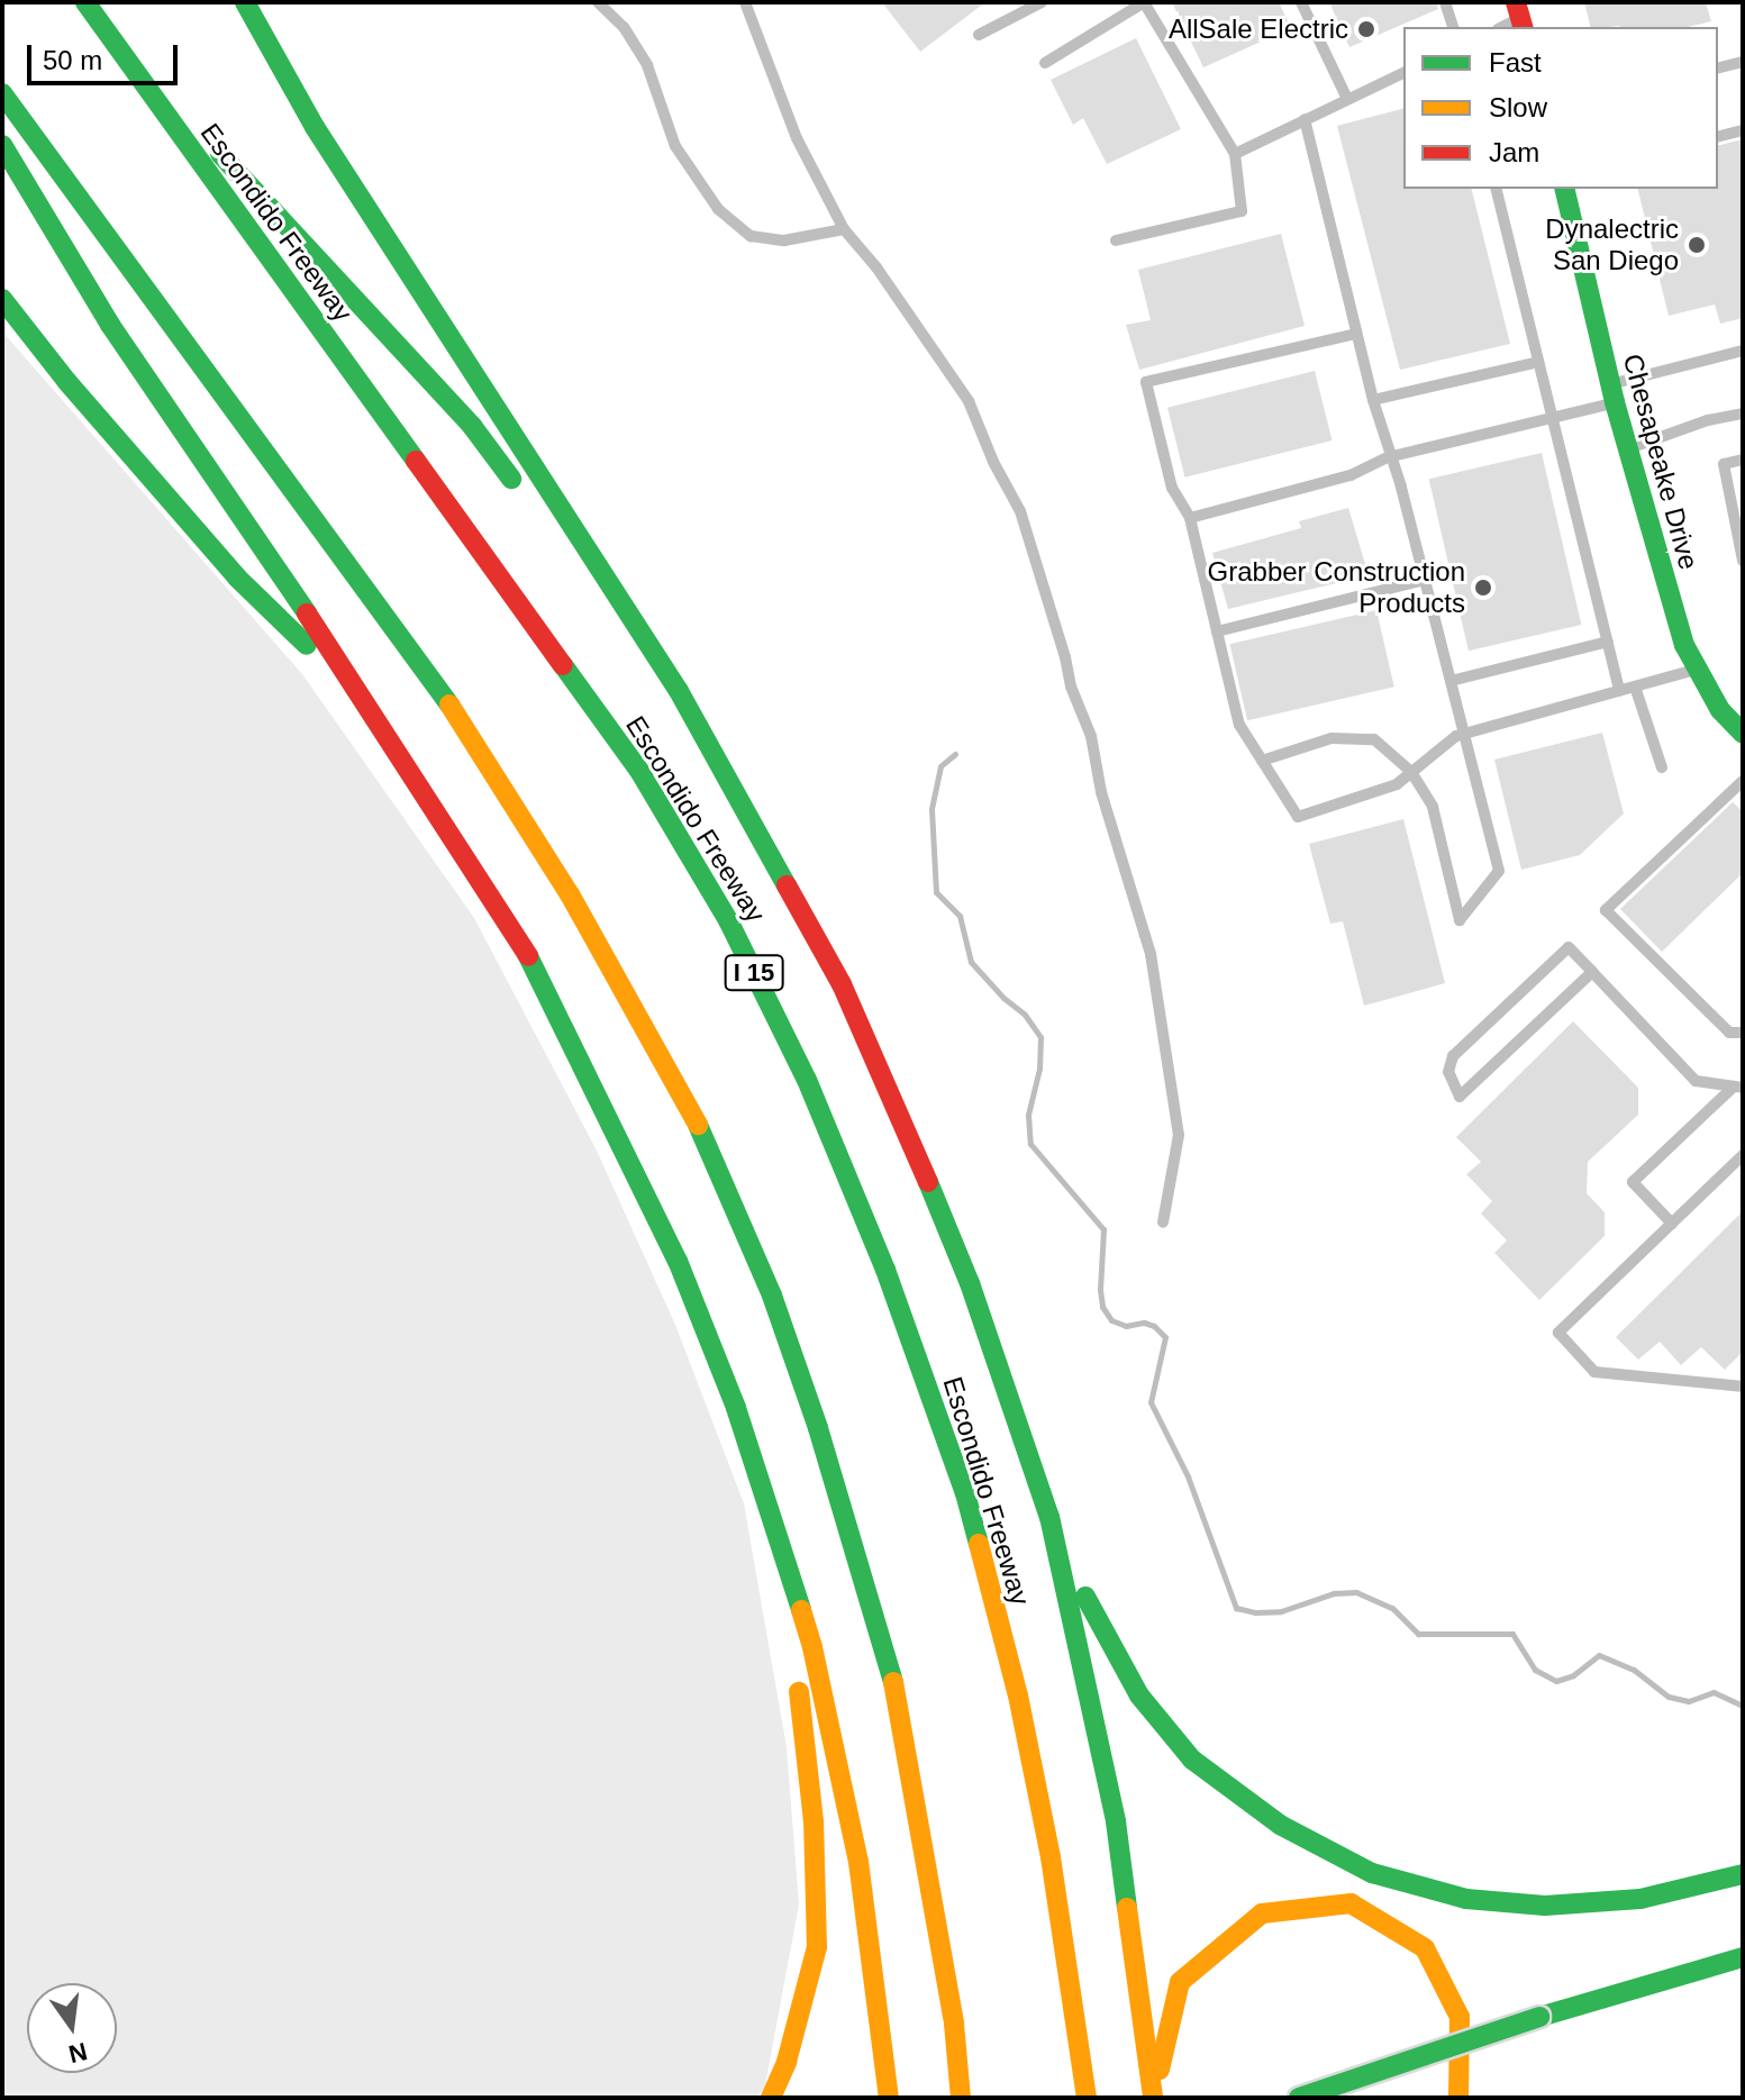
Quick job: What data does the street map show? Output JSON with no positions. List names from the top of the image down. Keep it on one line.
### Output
{"streets":{"main road":["Escondido Freeway","Chesapeake Drive","I 15"]},"places":["AllSale Electric","Dynalectric San Diego","Grabber Construction Products"],"legend":["Fast","Slow","Jam"],"scale_bar":"50 m","north":"bottom"}
